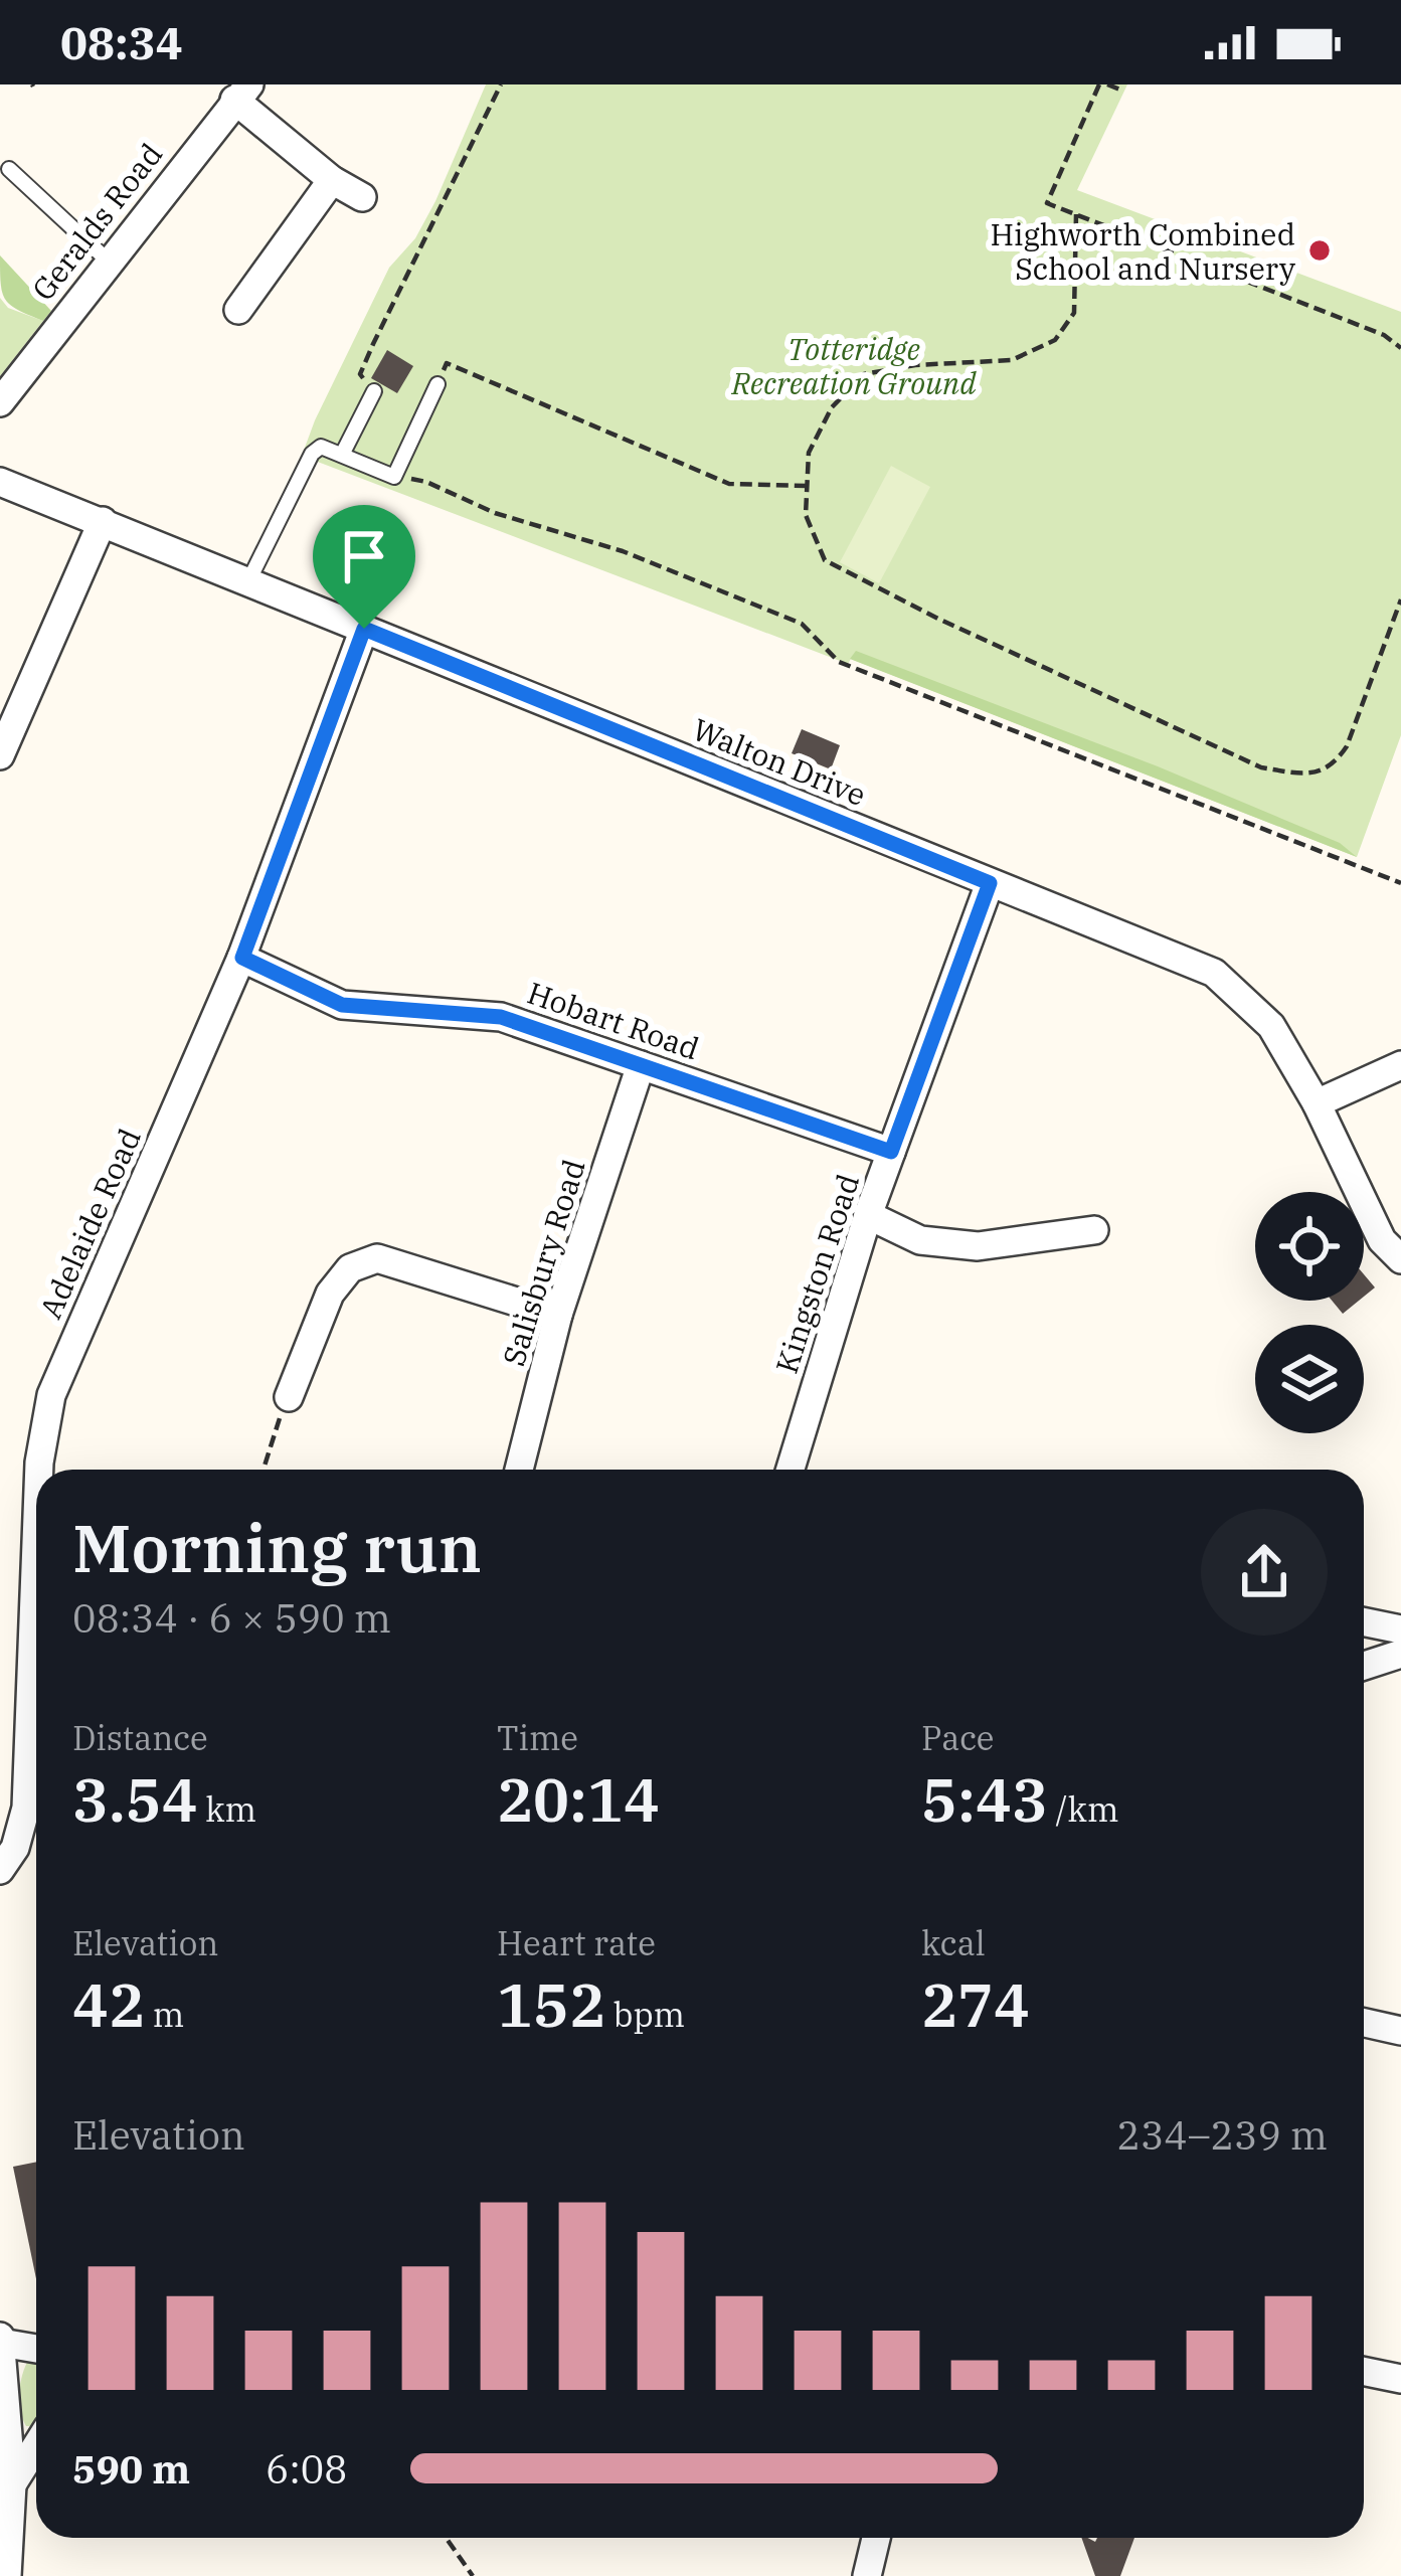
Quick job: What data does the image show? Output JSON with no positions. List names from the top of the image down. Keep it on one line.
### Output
{"streets":{"street":["Geralds Road","Walton Drive","Hobart Road","Adelaide Road","Salisbury Road","Kingston Road"]},"crossings":[["Walton Drive","Adelaide Road"],["Walton Drive","Kingston Road"],["Hobart Road","Adelaide Road"],["Hobart Road","Salisbury Road"],["Hobart Road","Kingston Road"]],"parks":["Totteridge Recreation Ground"],"places":["Highworth Combined School and Nursery"],"page":{"status":"08:34","heading":["Morning run","08:34 · 6 × 590 m"],"stats":[["Distance","3.54 km"],["Time","20:14"],["Pace","5:43 /km"],["Elevation","42 m"],["Heart rate","152 bpm"],["kcal","274"]],"chart":["Elevation","234–239 m"],"list":[{"name":"590 m","note":"6:08"}]}}
